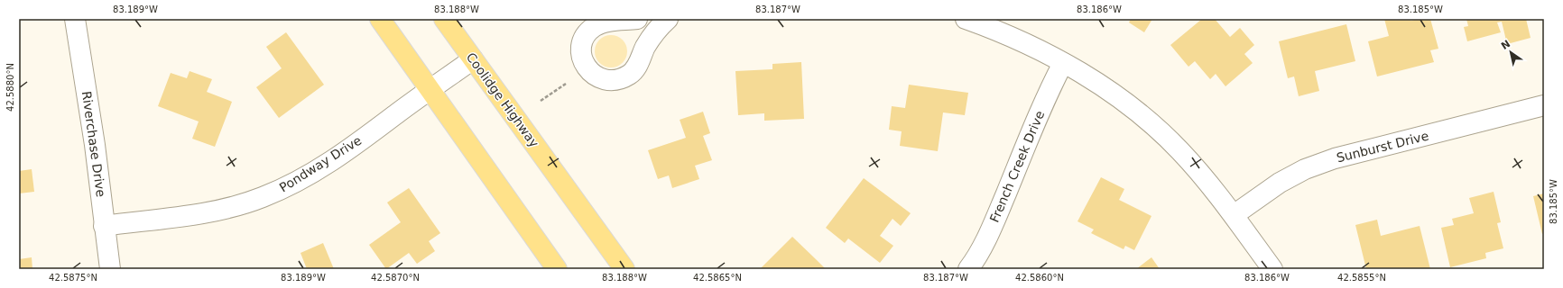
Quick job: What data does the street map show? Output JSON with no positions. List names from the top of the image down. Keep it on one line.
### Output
{"streets":{"main road":["Coolidge Highway"],"street":["Riverchase Drive","Sunburst Drive","Pondway Drive","French Creek Drive"]},"crossings":[["Coolidge Highway","Pondway Drive"],["Riverchase Drive","Pondway Drive"]],"north":"top left","coordinates":["83.189°W","83.188°W","83.187°W","83.186°W","83.185°W","42.5880°N","42.5875°N","42.5870°N","42.5865°N","42.5860°N","42.5855°N"]}
